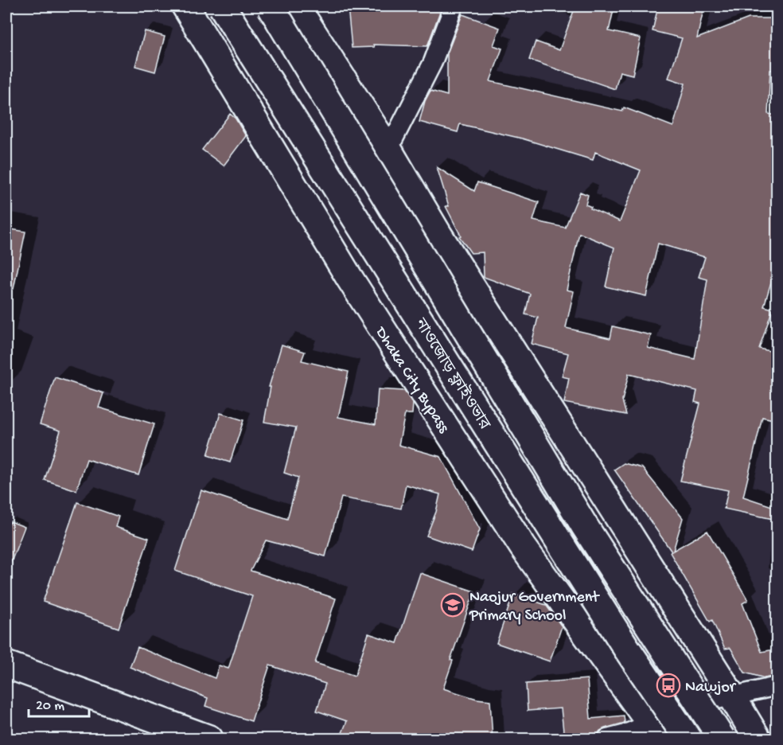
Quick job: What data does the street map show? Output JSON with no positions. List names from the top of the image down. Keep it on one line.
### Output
{"streets":{"highway":["নাওজোড় ফ্লাইওভার","Dhaka City Bypass"]},"places":{"school or university":["Naojur Government Primary School"],"bus stop":["Nawjor"]},"scale_bar":"20 m"}
